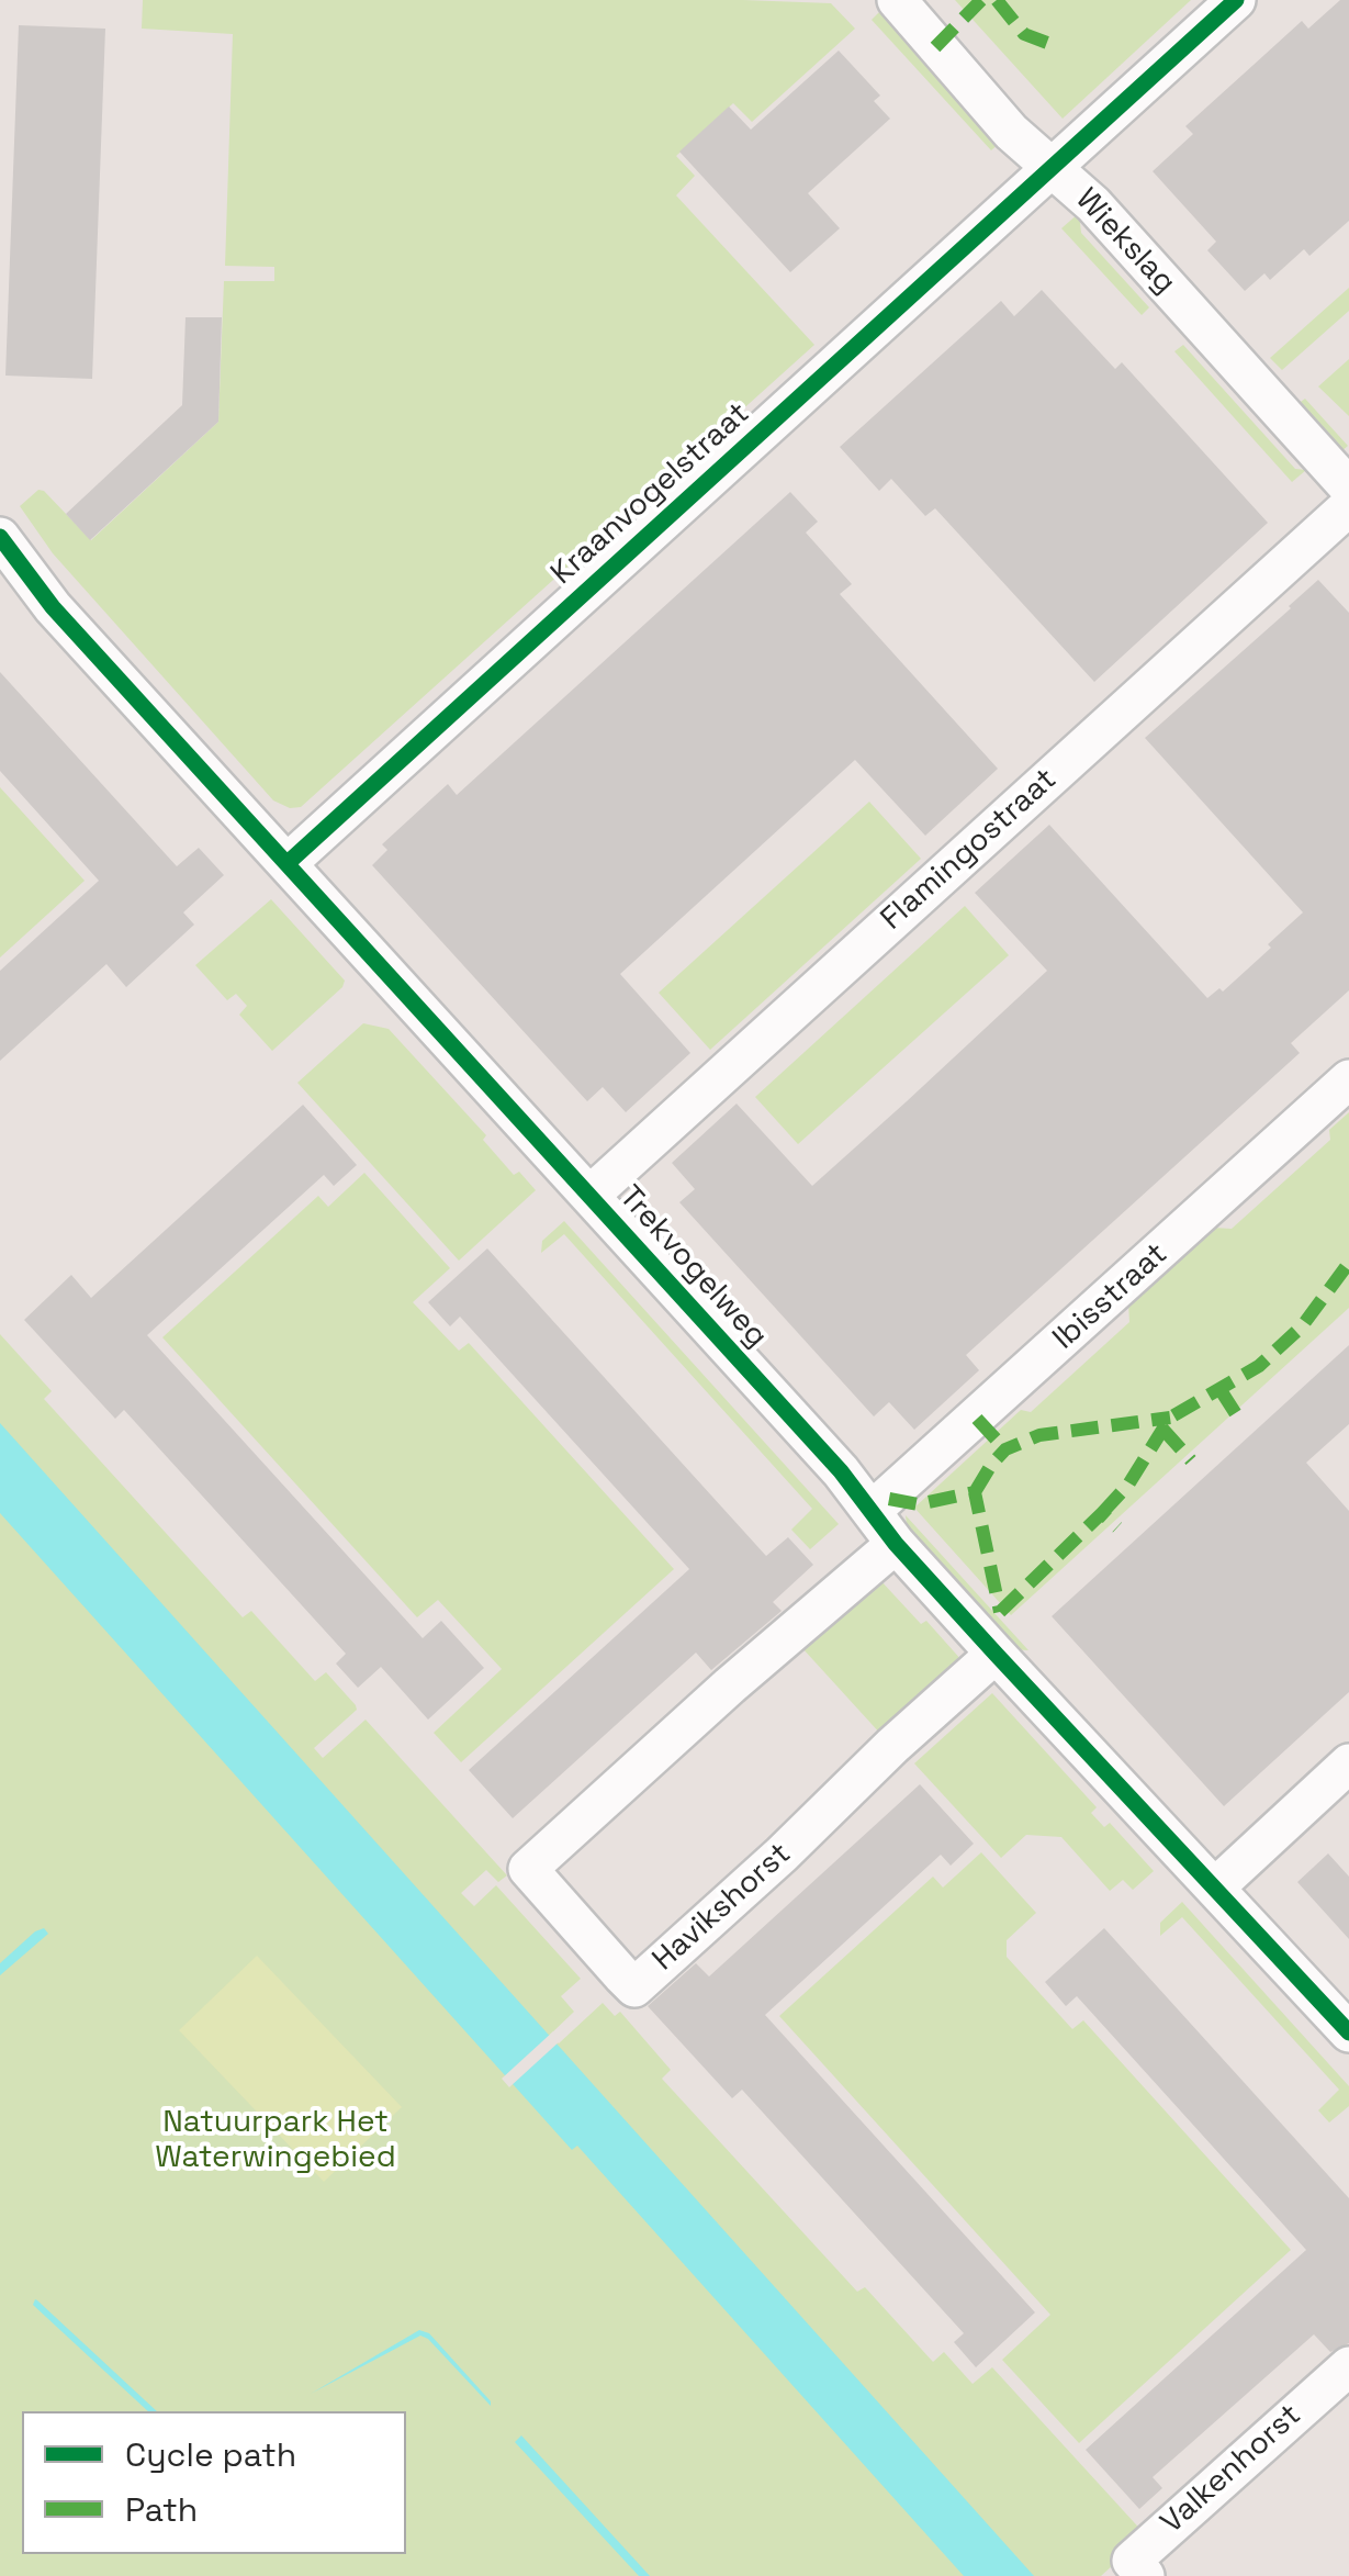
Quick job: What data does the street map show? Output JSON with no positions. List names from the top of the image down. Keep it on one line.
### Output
{"streets":{"street":["Wiekslag","Kraanvogelstraat","Flamingostraat","Trekvogelweg","Ibisstraat","Havikshorst","Valkenhorst"]},"crossings":[["Wiekslag","Kraanvogelstraat"],["Kraanvogelstraat","Trekvogelweg"],["Flamingostraat","Trekvogelweg"],["Trekvogelweg","Ibisstraat"],["Trekvogelweg","Havikshorst"]],"parks":["Natuurpark Het Waterwingebied"],"legend":["Cycle path","Path"]}
